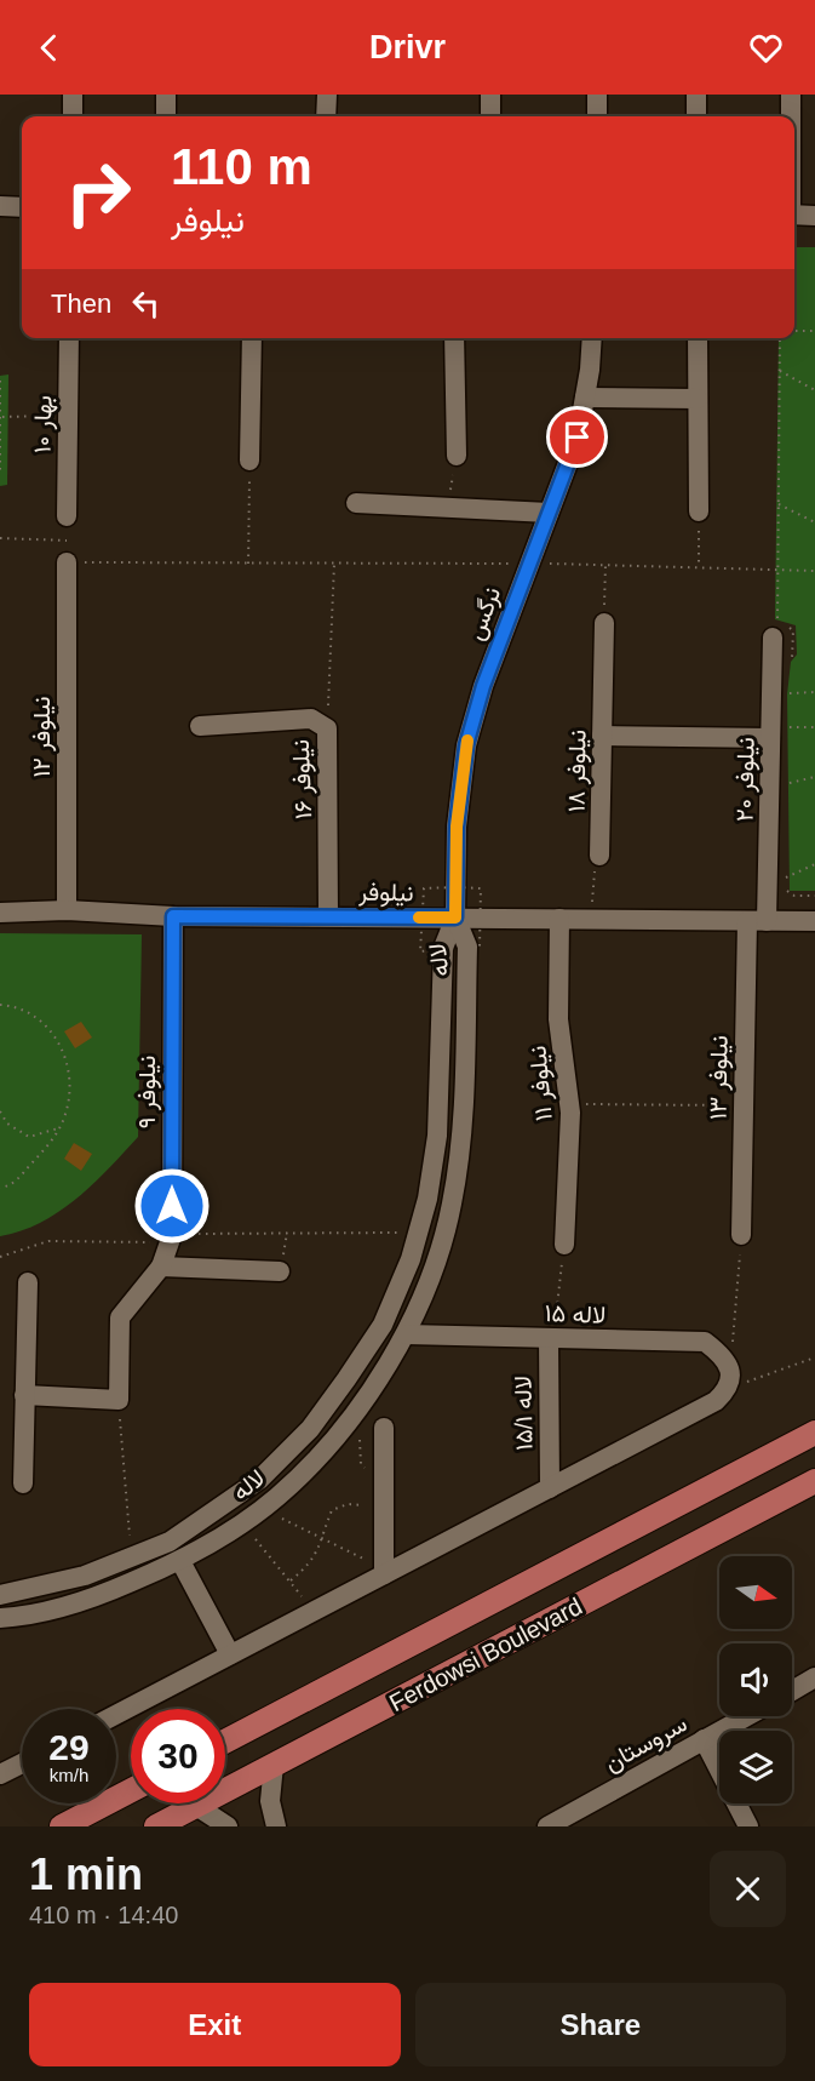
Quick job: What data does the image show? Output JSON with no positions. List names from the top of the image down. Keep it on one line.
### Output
{"streets":{"main road":["Ferdowsi Boulevard"],"street":["بهار ۱۰","نرگس","نیلوفر ۱۲","نیلوفر ۱۸","نیلوفر ۱۶","نیلوفر ۲۰","نیلوفر","لاله","نیلوفر ۱۳","نیلوفر ۱۱","نیلوفر ۹","لاله ۱۵","لاله ۱۵/۱","سروستان"]},"crossings":[["نرگس","نیلوفر"],["نرگس","لاله"],["نیلوفر ۱۲","نیلوفر"],["نیلوفر ۱۶","نیلوفر"],["نیلوفر ۲۰","نیلوفر"],["نیلوفر ۲۰","نیلوفر ۱۳"],["نیلوفر","لاله"],["نیلوفر","نیلوفر ۱۳"],["نیلوفر","نیلوفر ۱۱"],["نیلوفر","نیلوفر ۹"],["لاله","لاله ۱۵"],["لاله ۱۵","لاله ۱۵/۱"]],"north":"right","page":{"header":"Drivr","turn":["110 m","نیلوفر"],"then":"Then","speed":"29 km/h","limit":"30","heading":["1 min","410 m · 14:40"],"buttons":["Exit","Share"]}}
